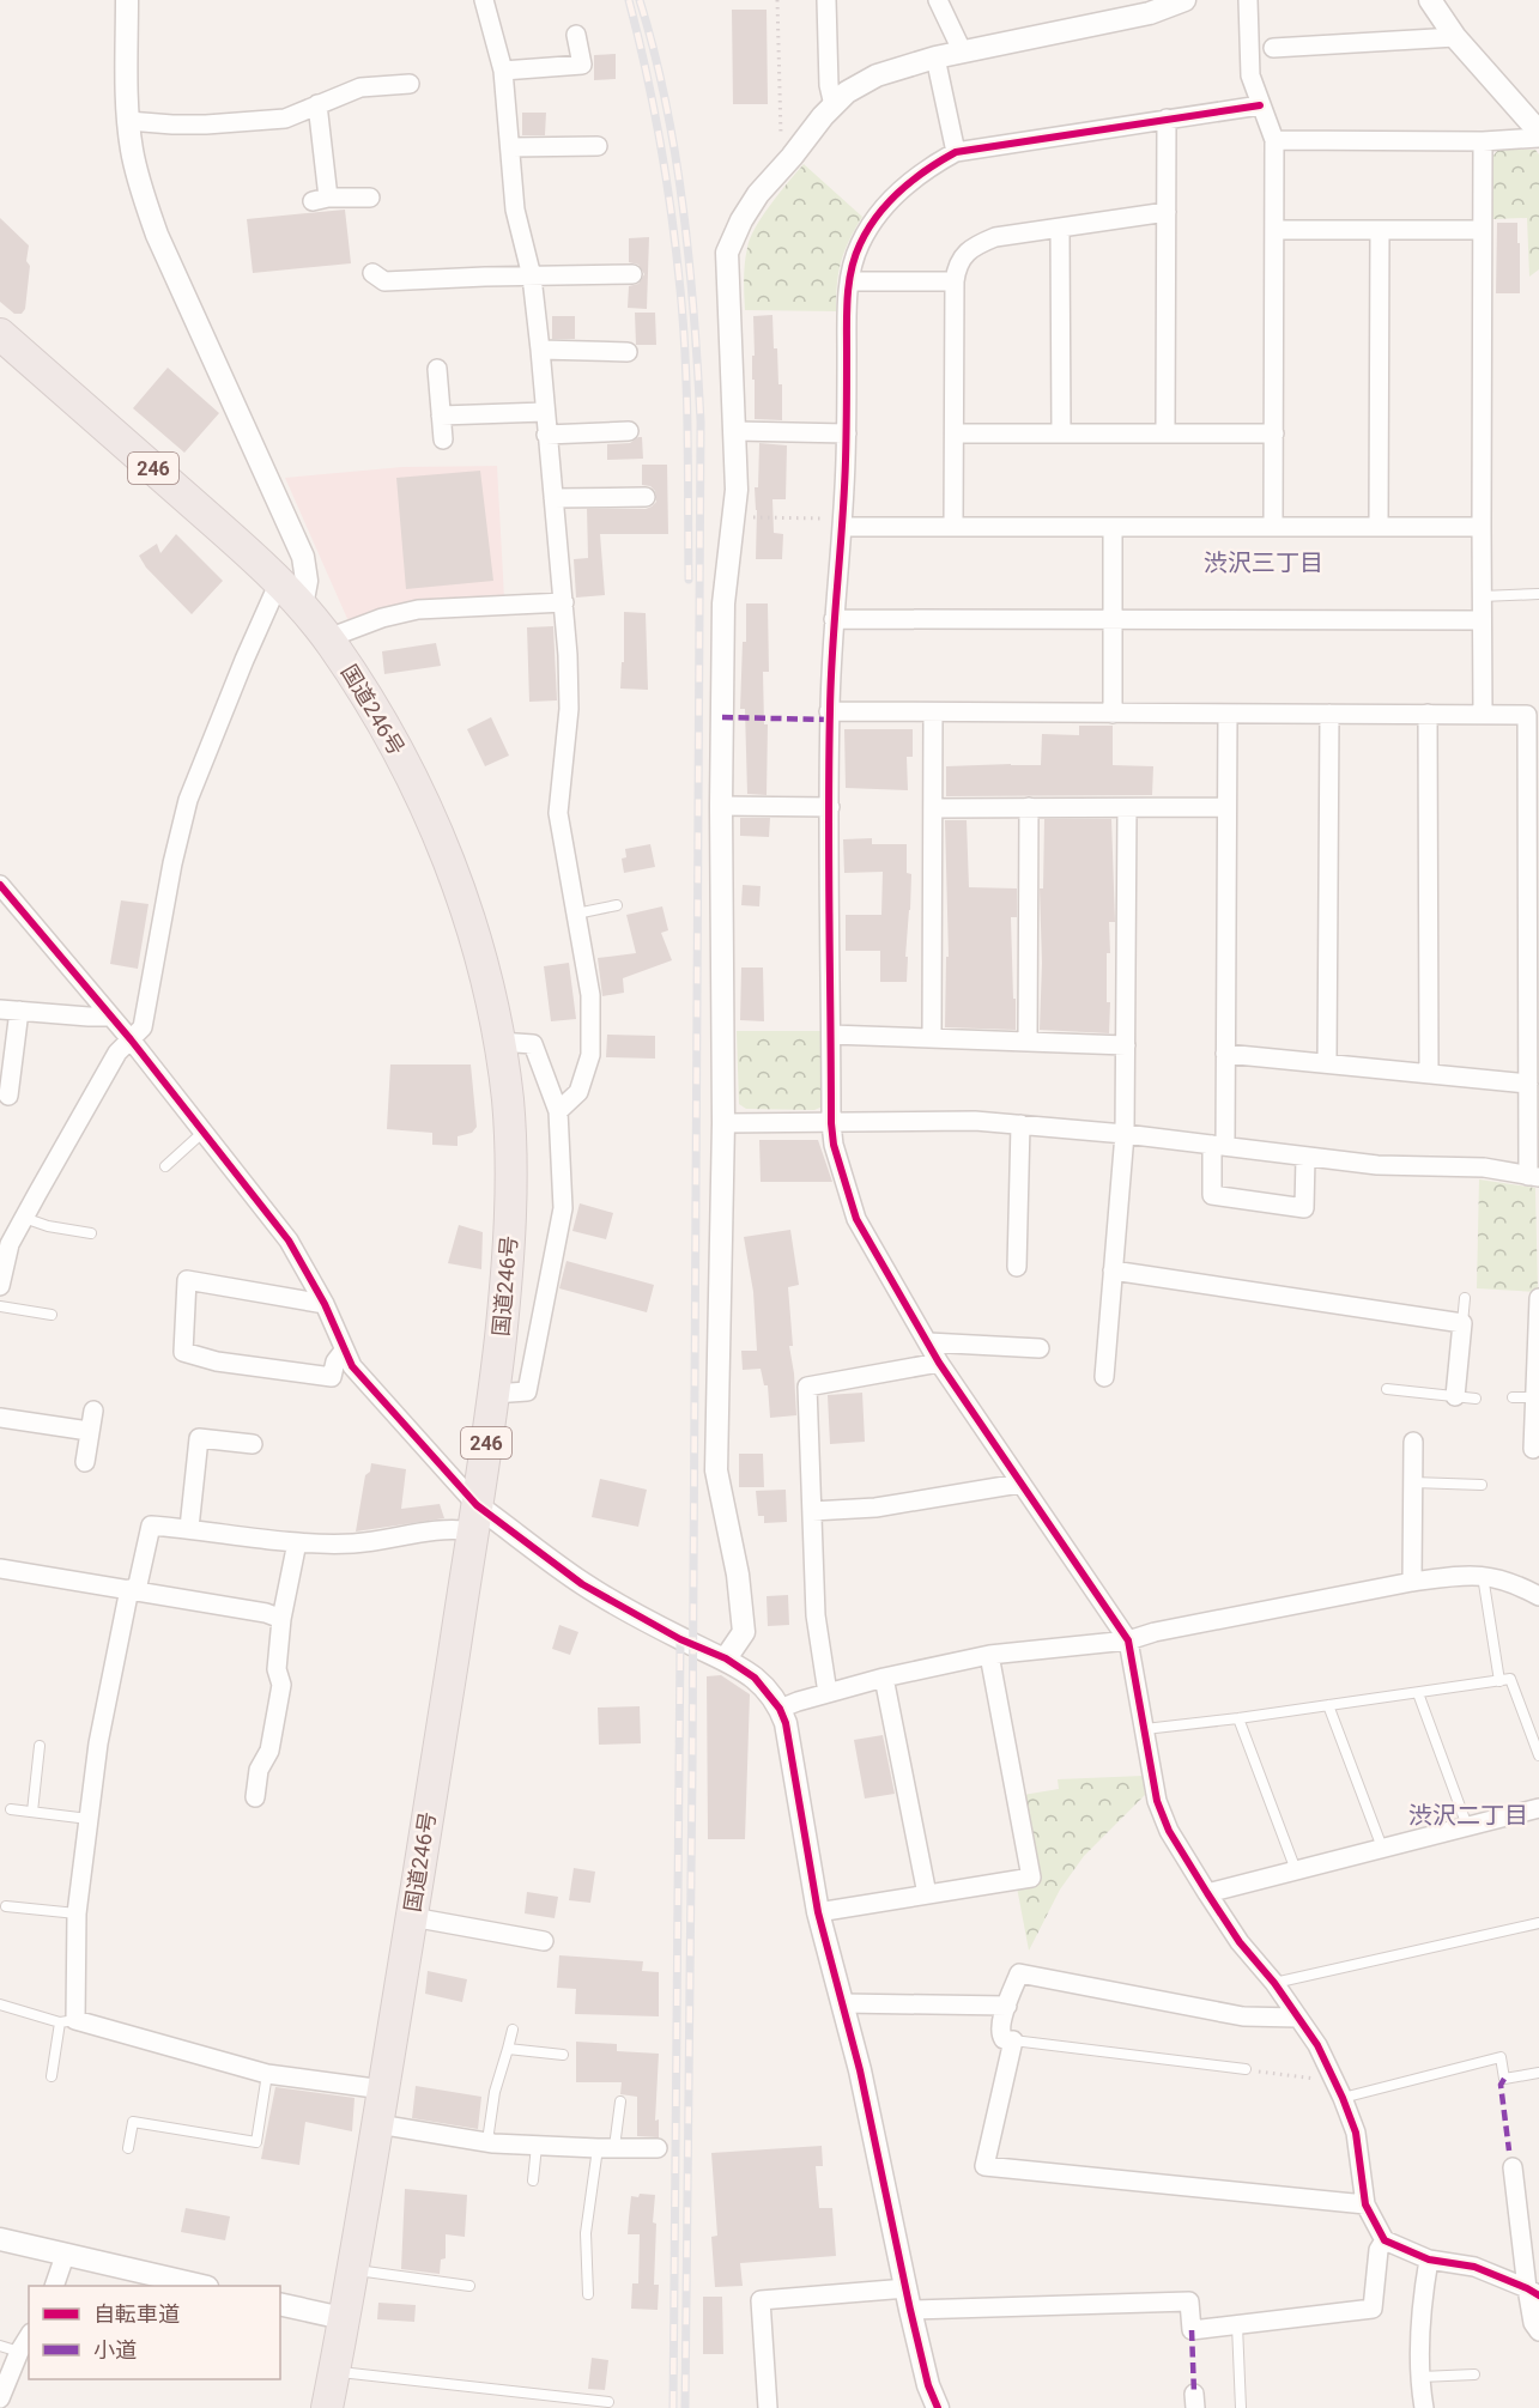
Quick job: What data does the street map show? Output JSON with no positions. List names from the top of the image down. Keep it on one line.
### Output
{"streets":{"highway":["246","国道246号"]},"districts":["渋沢三丁目","渋沢二丁目"],"legend":["自転車道","小道"]}
